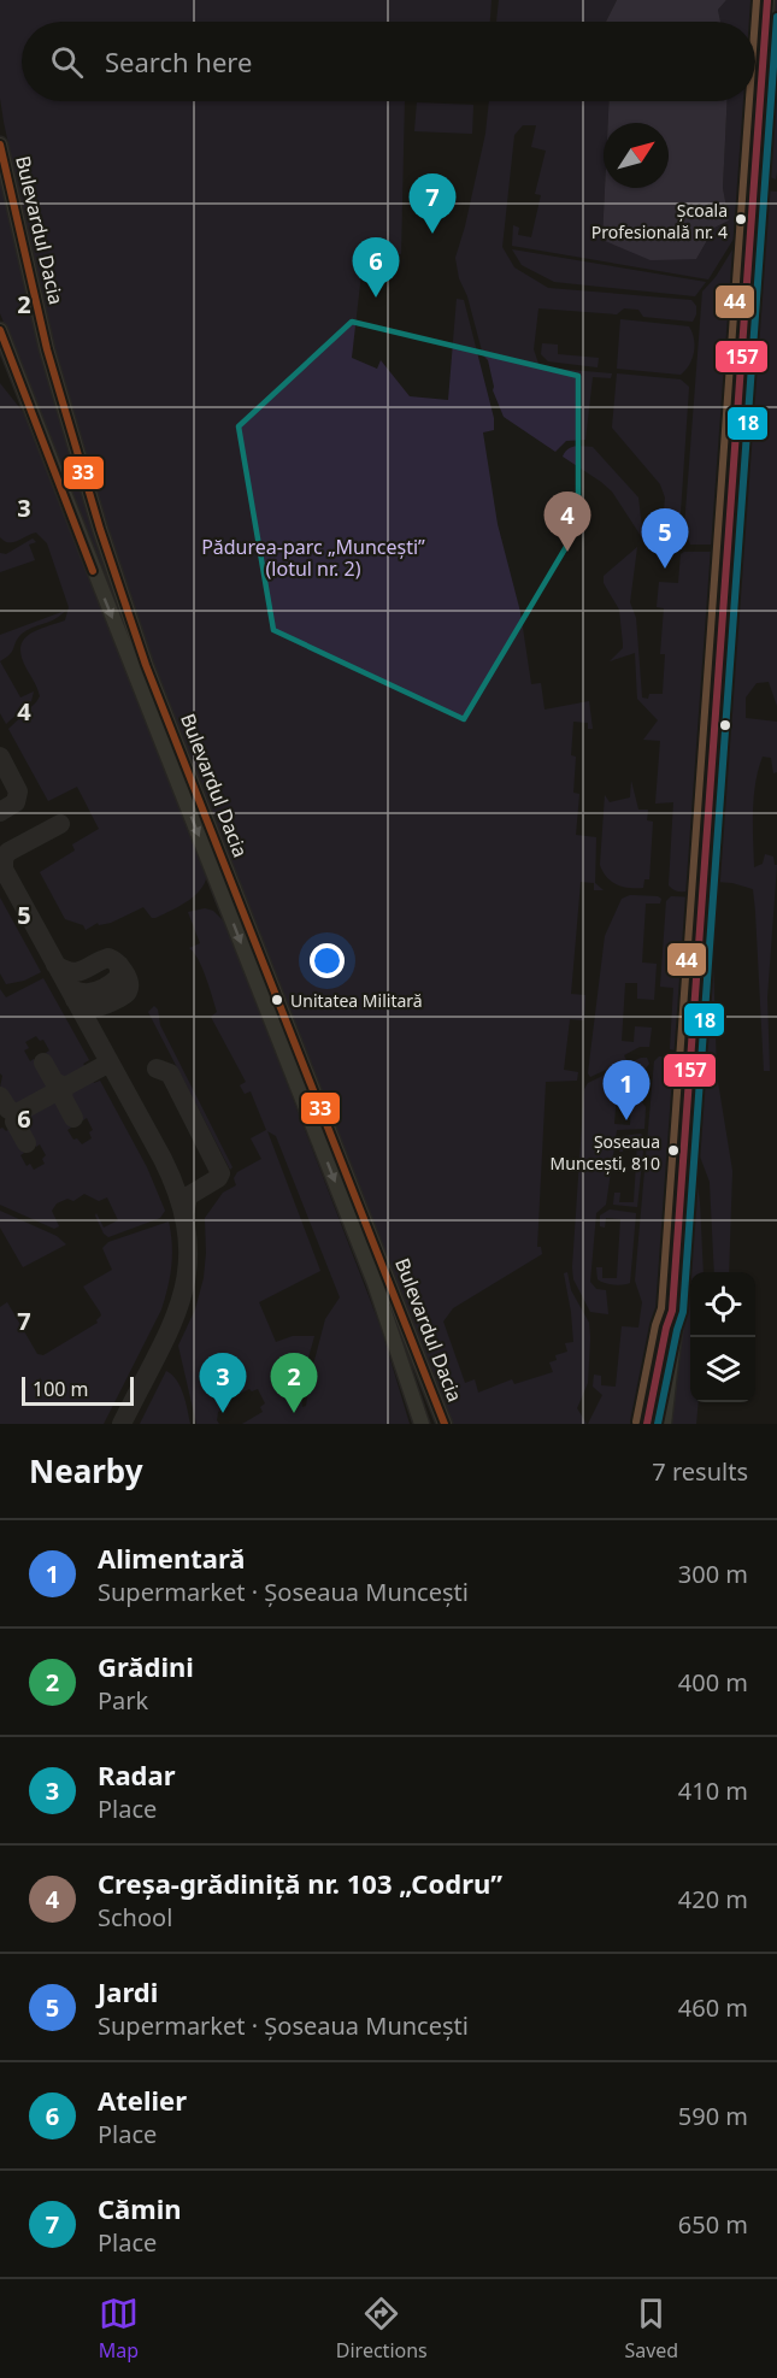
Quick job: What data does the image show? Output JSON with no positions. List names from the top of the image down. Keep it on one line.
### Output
{"streets":{"main road":["Bulevardul Dacia"]},"parks":["Pădurea-parc „Muncești” (lotul nr. 2)"],"places":["Școala Profesională nr. 4","Unitatea Militară","Șoseaua Muncești, 810"],"lines":["transit line 157","transit line 44","transit line 18","transit line 33"],"scale_bar":"100 m","north":"top right","page":{"search":"Search here","pins":["7","6","4","5","1","2","3"],"scale":"100 m","heading":["Nearby","7 results"],"list":[{"mark":"1","name":"Alimentară","note":"Supermarket · Șoseaua Muncești","value":"300 m"},{"mark":"2","name":"Grădini","note":"Park","value":"400 m"},{"mark":"3","name":"Radar","note":"Place","value":"410 m"},{"mark":"4","name":"Creșa-grădiniță nr. 103 „Codru”","note":"School","value":"420 m"},{"mark":"5","name":"Jardi","note":"Supermarket · Șoseaua Muncești","value":"460 m"},{"mark":"6","name":"Atelier","note":"Place","value":"590 m"},{"mark":"7","name":"Cămin","note":"Place","value":"650 m"}],"nav":["Map","Directions","Saved"]},"grid":{"rows":["2","3","4","5","6","7"]}}
